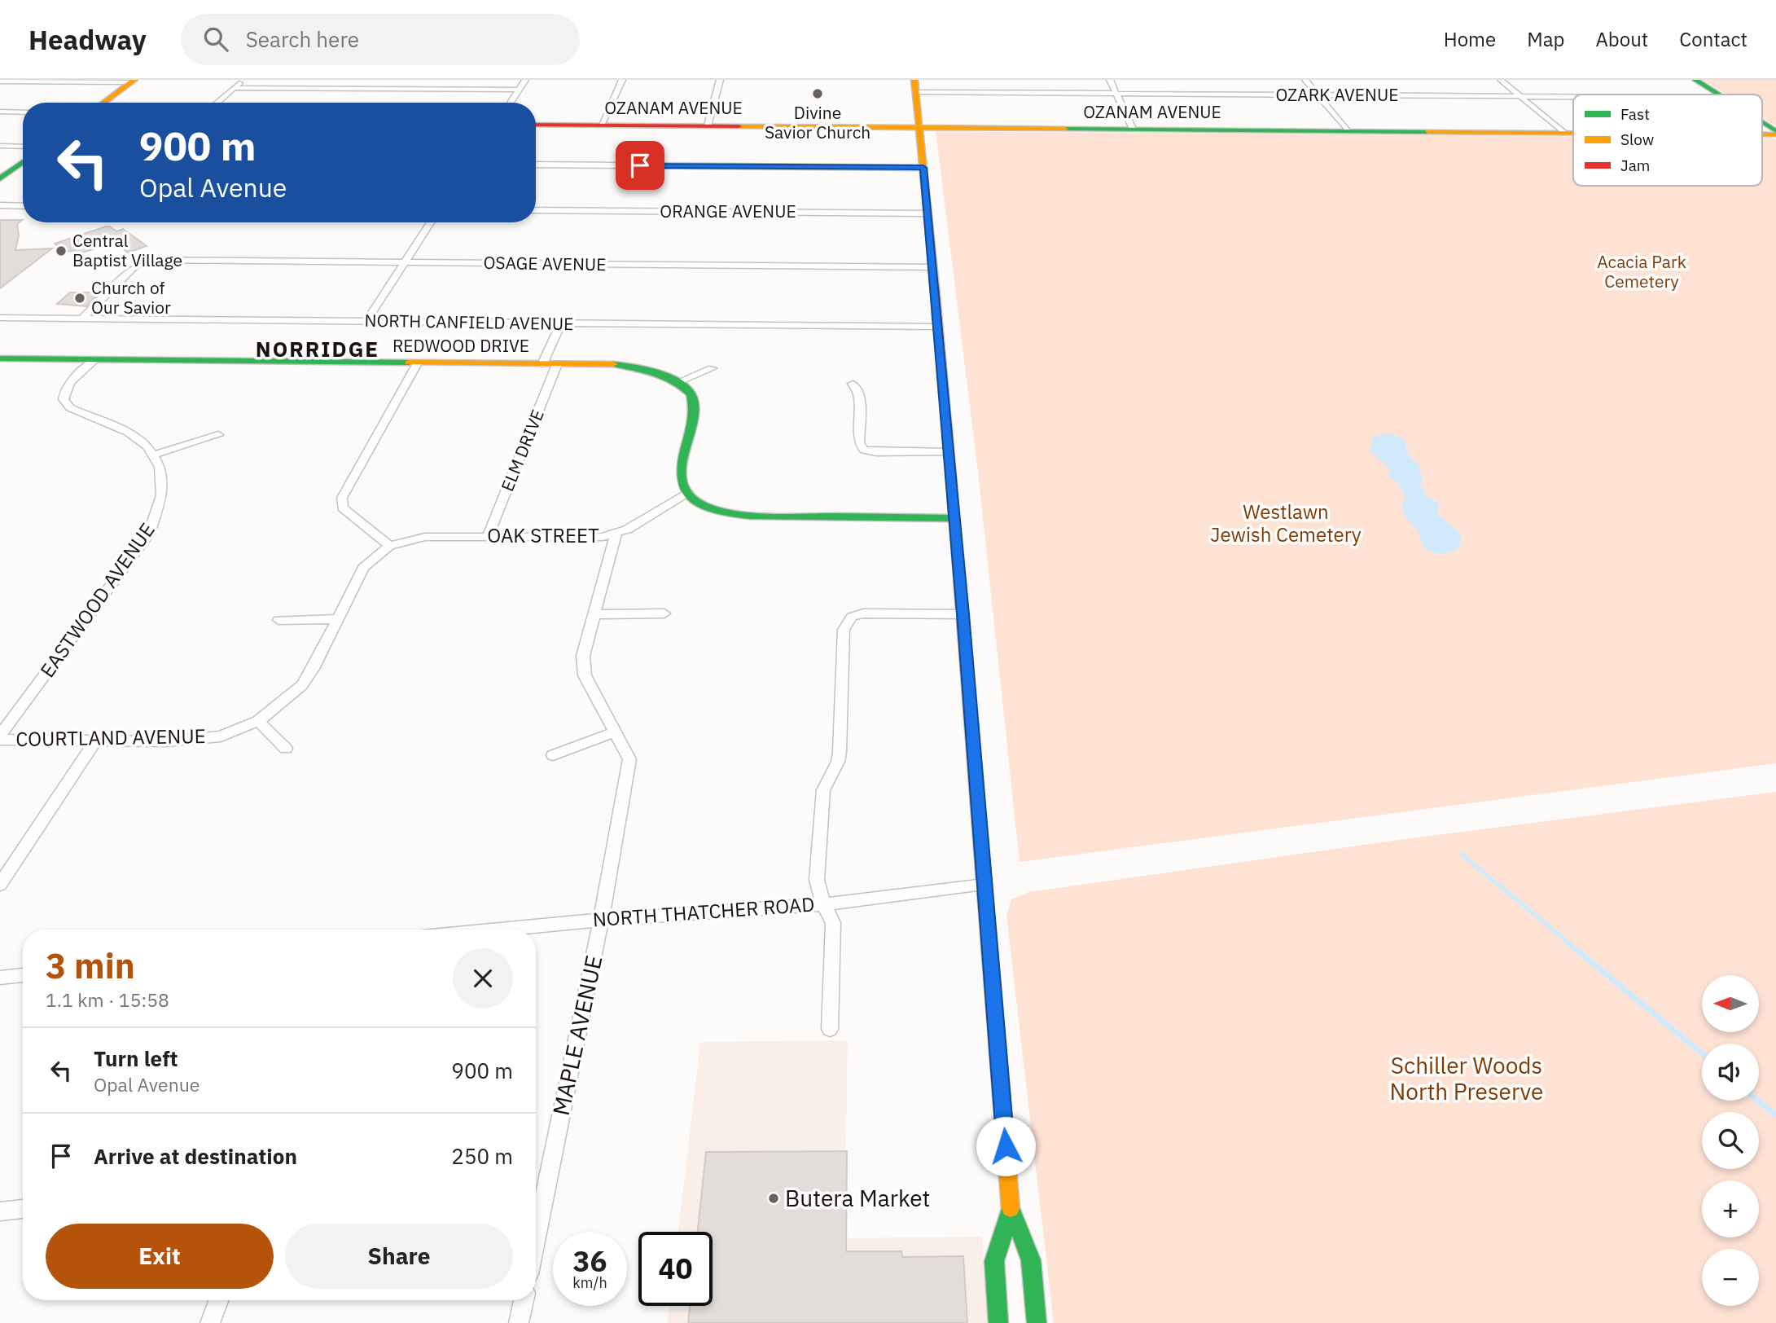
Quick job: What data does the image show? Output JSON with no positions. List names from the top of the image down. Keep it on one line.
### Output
{"streets":{"street":["OZARK AVENUE","OZANAM AVENUE","ORANGE AVENUE","OSAGE AVENUE","NORTH CANFIELD AVENUE","REDWOOD DRIVE","ELM DRIVE","OAK STREET","EASTWOOD AVENUE","COURTLAND AVENUE","NORTH THATCHER ROAD","MAPLE AVENUE"]},"crossings":[["OSAGE AVENUE","NORTH CANFIELD AVENUE"],["REDWOOD DRIVE","ELM DRIVE"],["REDWOOD DRIVE","EASTWOOD AVENUE"],["ELM DRIVE","OAK STREET"],["OAK STREET","COURTLAND AVENUE"],["OAK STREET","MAPLE AVENUE"],["EASTWOOD AVENUE","COURTLAND AVENUE"],["NORTH THATCHER ROAD","MAPLE AVENUE"]],"districts":["NORRIDGE"],"parks":["Acacia Park Cemetery","Westlawn Jewish Cemetery","Schiller Woods North Preserve"],"places":["Divine Savior Church","Central Baptist Village","Church of Our Savior","Butera Market"],"legend":["Fast","Slow","Jam"],"north":"left","page":{"header":"Headway","search":"Search here","nav":["Home","Map","About","Contact"],"turn":["900 m","Opal Avenue"],"heading":["3 min","1.1 km · 15:58"],"map_buttons":["+","−"],"list":[{"name":"Turn left","note":"Opal Avenue","value":"900 m"},{"name":"Arrive at destination","value":"250 m"}],"buttons":["Exit","Share"],"speed":"36 km/h","limit":"40"}}
